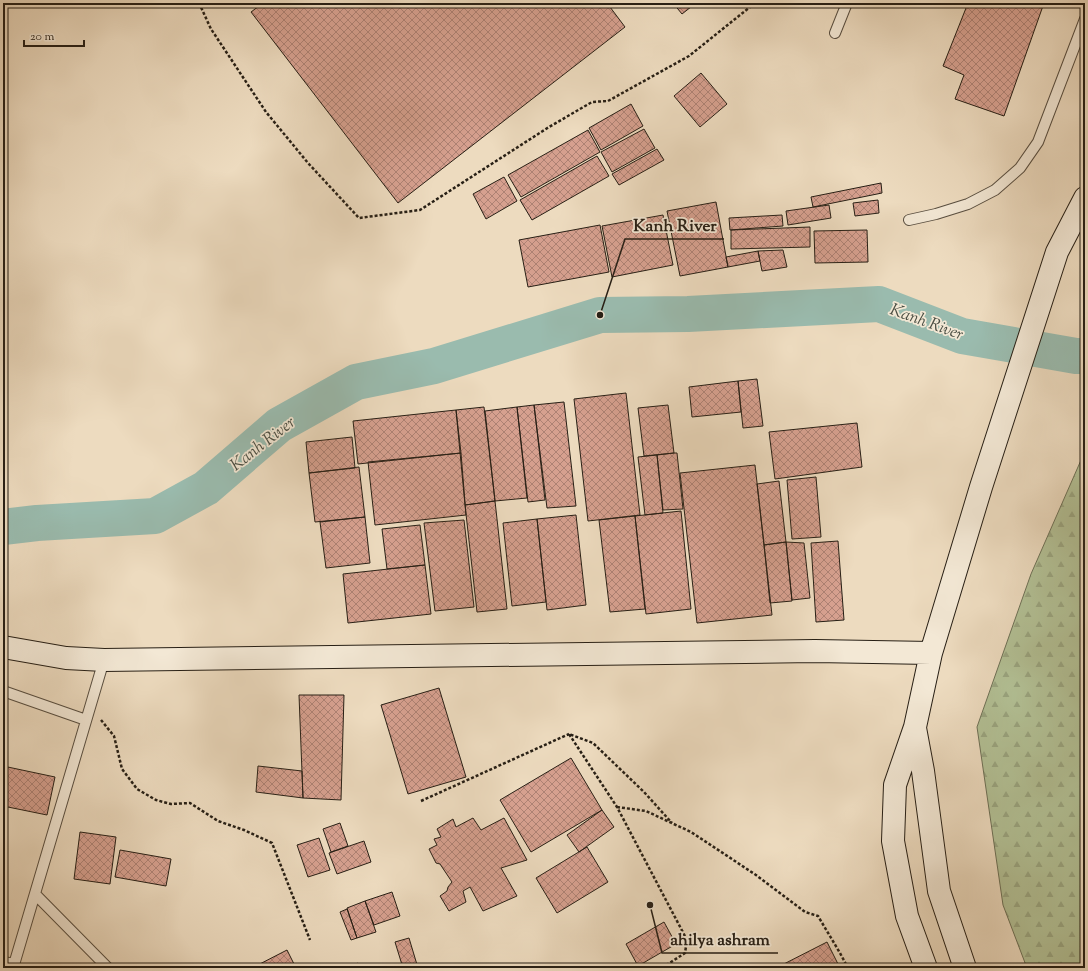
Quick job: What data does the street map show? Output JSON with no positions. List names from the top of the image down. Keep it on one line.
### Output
{"water":["Kanh River"],"places":["Kanh River","ahilya ashram"],"scale_bar":"20 m"}
